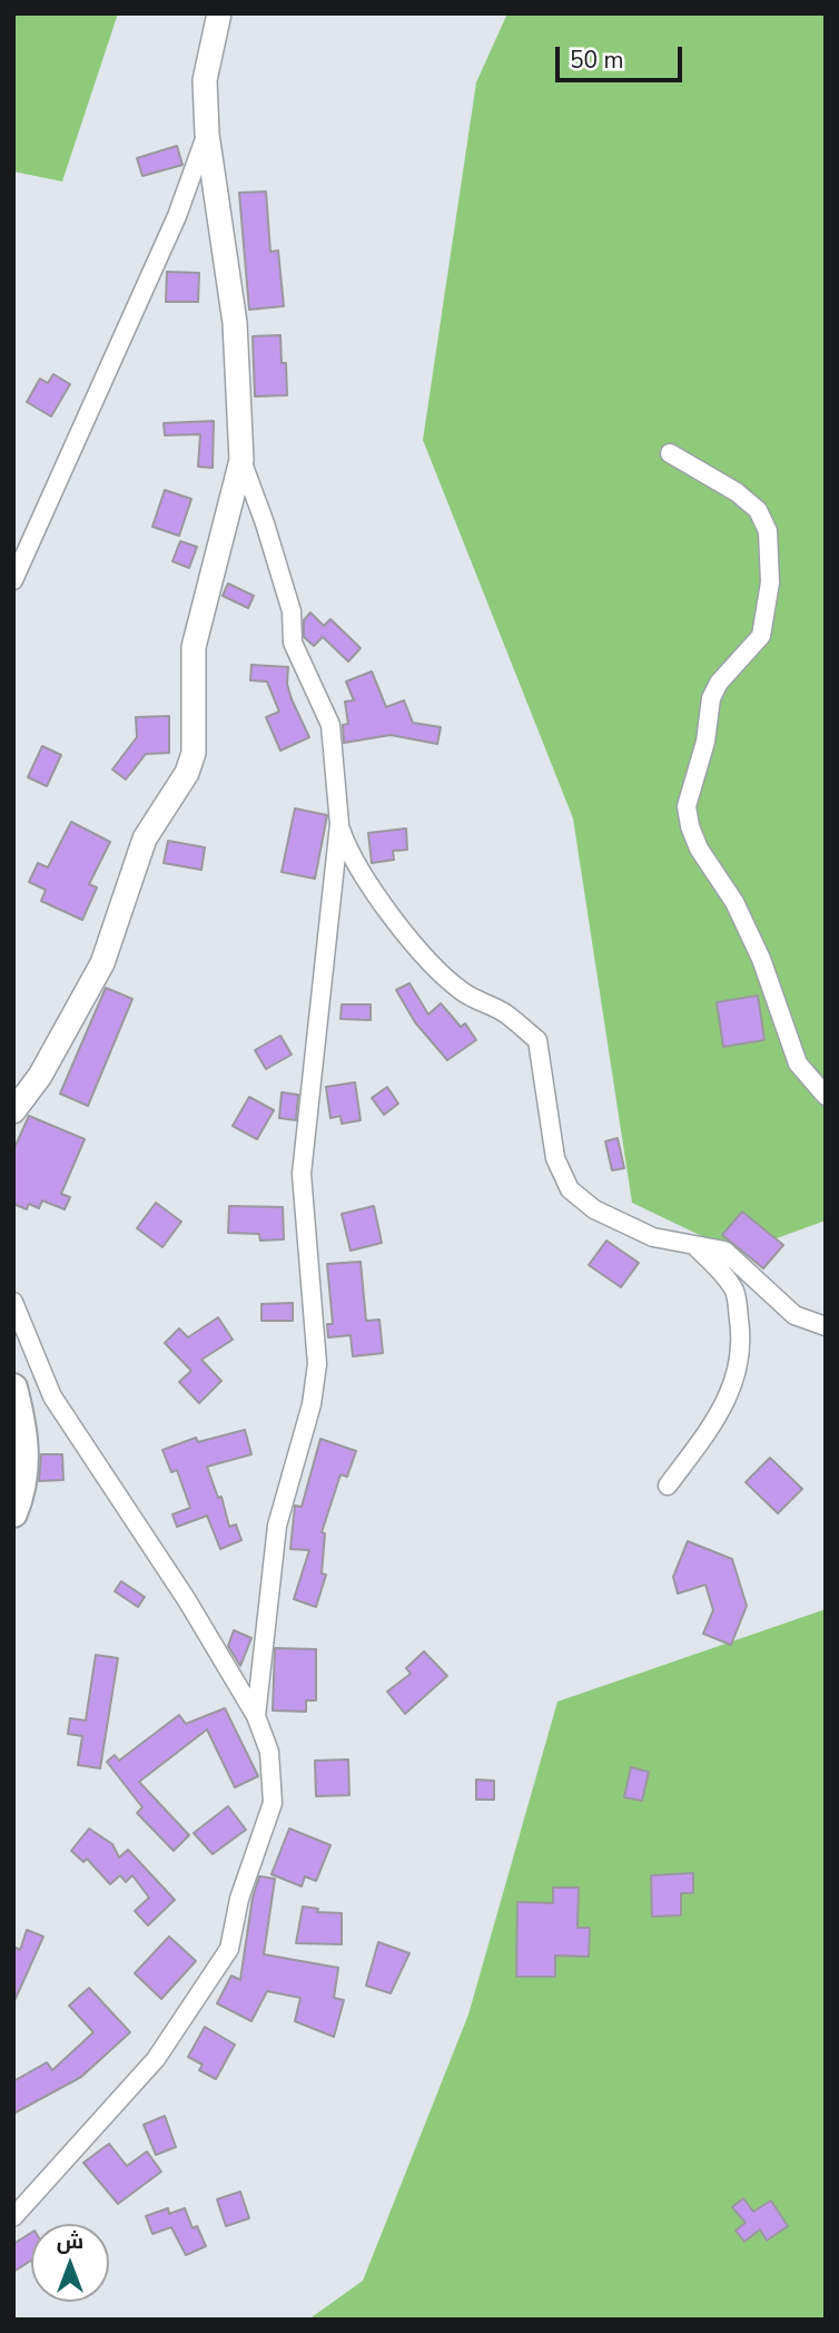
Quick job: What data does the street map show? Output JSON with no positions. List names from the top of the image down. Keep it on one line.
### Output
{"scale_bar":"50 m","north":"top"}
